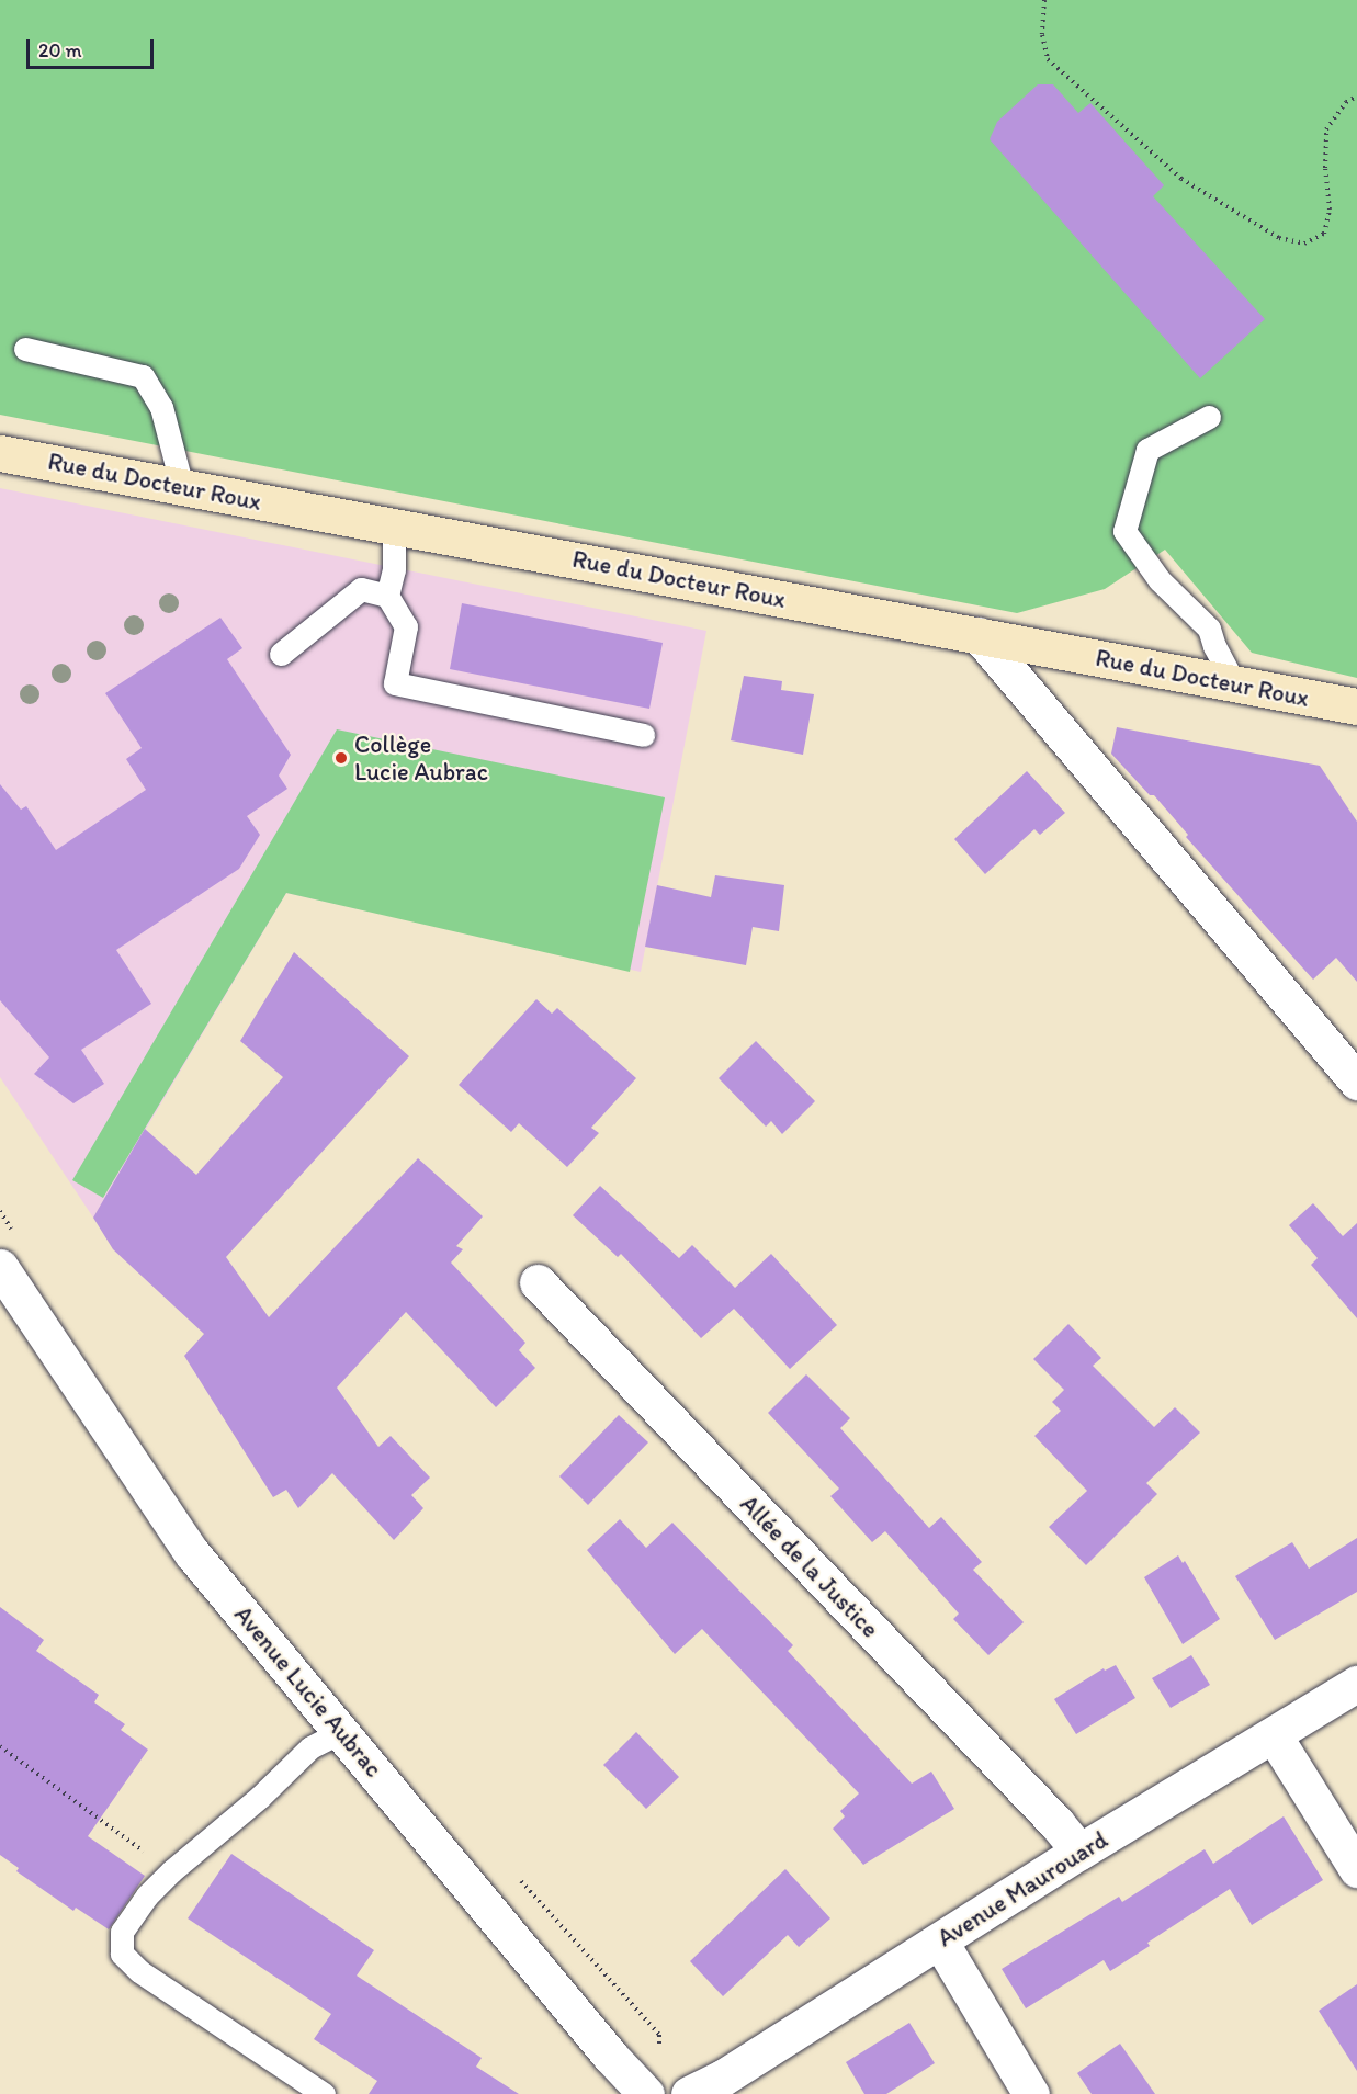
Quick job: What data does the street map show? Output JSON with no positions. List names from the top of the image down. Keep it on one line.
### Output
{"streets":{"main road":["Rue du Docteur Roux"],"street":["Allée de la Justice","Avenue Lucie Aubrac","Avenue Maurouard"]},"crossings":[["Allée de la Justice","Avenue Maurouard"]],"places":["Collège Lucie Aubrac"],"scale_bar":"20 m"}
